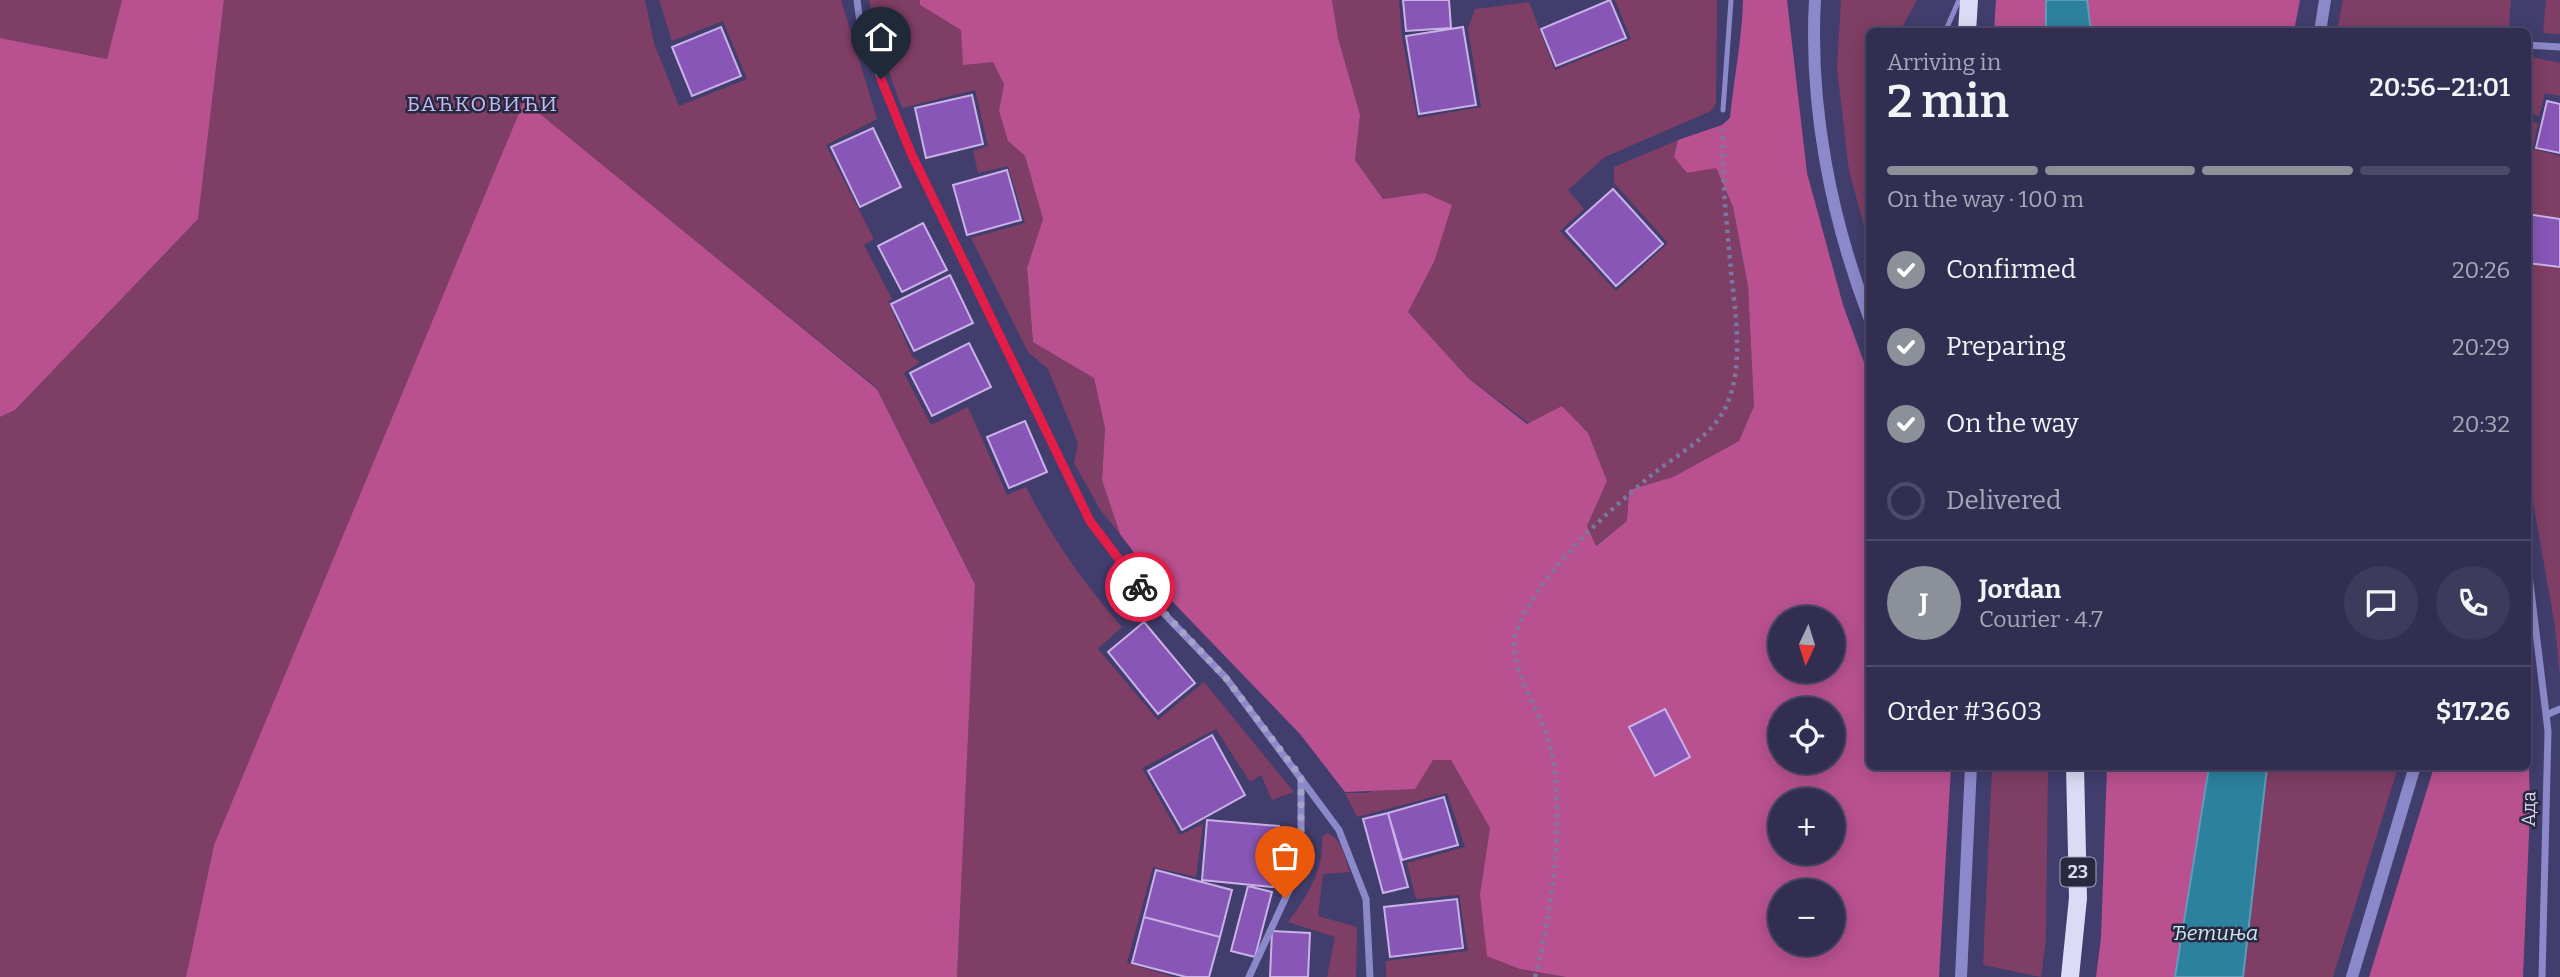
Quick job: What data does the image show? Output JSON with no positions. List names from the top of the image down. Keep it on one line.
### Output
{"streets":{"main road":["23"],"street":["Ада"]},"districts":["БАЋКОВИЋИ"],"water":["Ђетиња"],"north":"bottom","page":{"heading":["2 min","Arriving in","20:56–21:01"],"panel":["Jordan","Courier · 4.7","Order #3603","$17.26"],"bar":"On the way · 100 m","list":[["Confirmed","20:26"],["Preparing","20:29"],["On the way","20:32"],"Delivered"],"round":"J","map_buttons":["+","−"]}}
